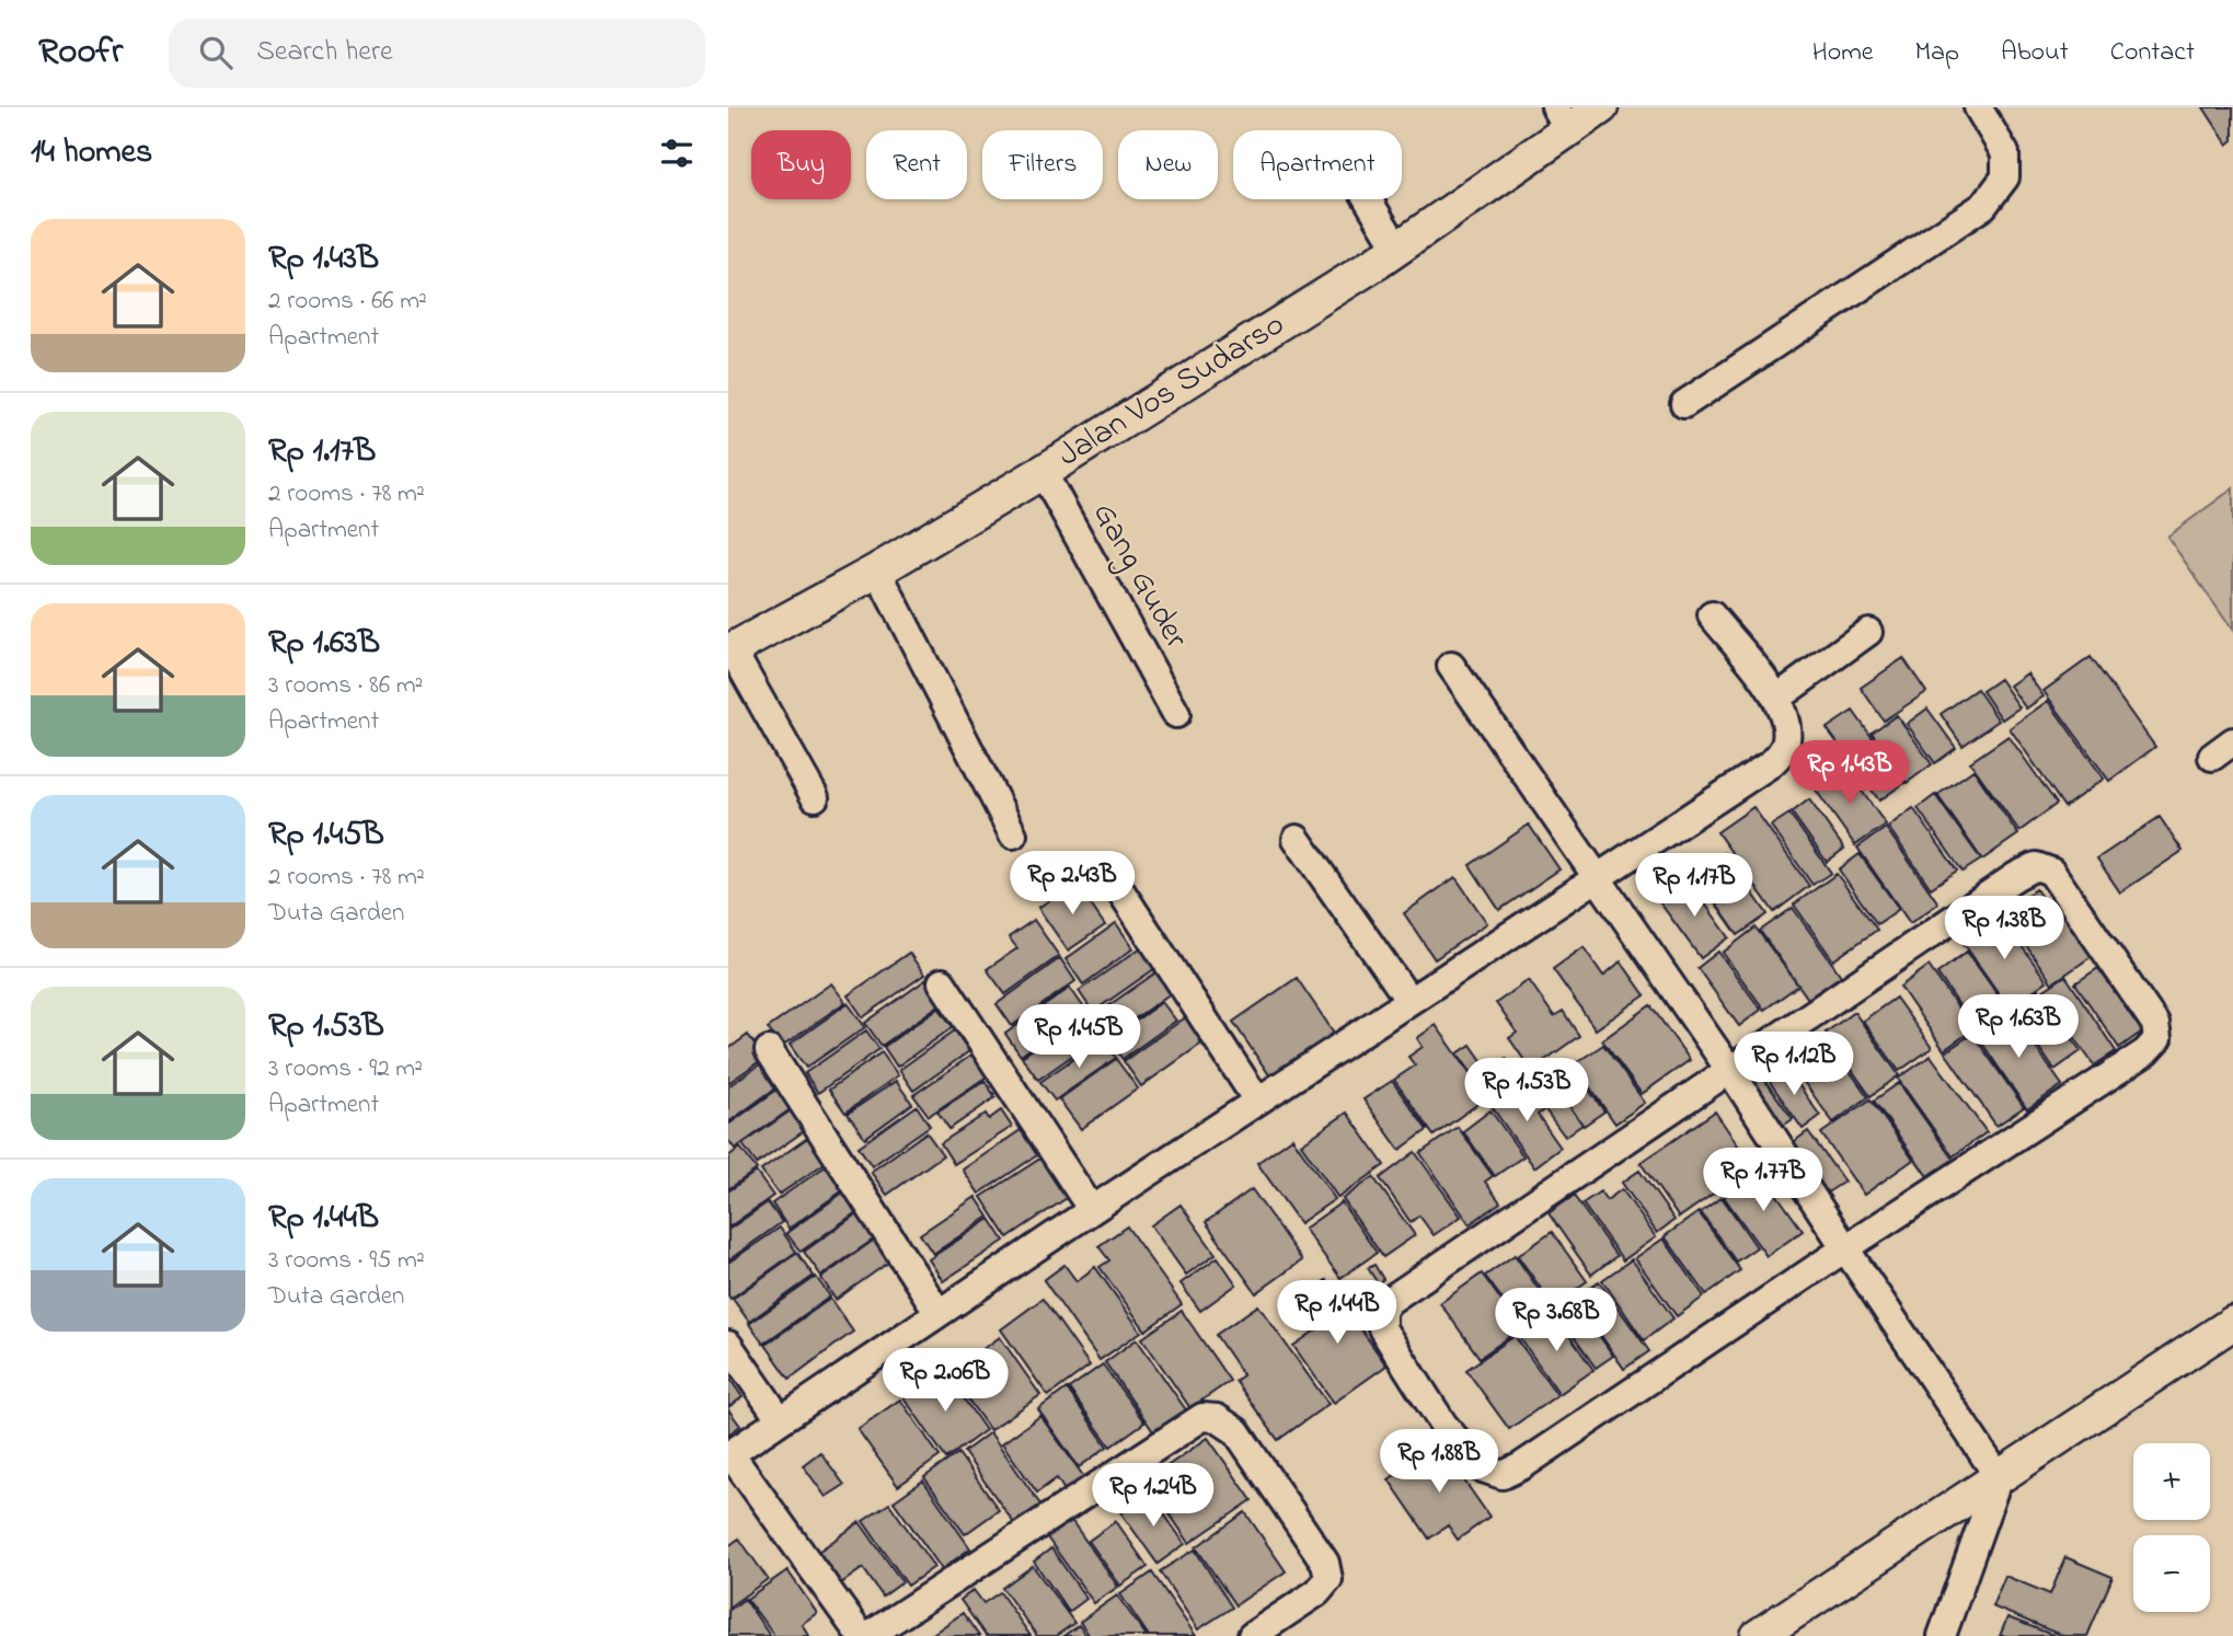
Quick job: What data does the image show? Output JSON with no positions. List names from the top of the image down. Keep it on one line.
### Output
{"streets":{"street":["Jalan Vos Sudarso","Gang Guder"]},"crossings":[["Jalan Vos Sudarso","Gang Guder"]],"page":{"header":"Roofr","search":"Search here","nav":["Home","Map","About","Contact"],"heading":"14 homes","chip":["Buy","Rent","Filters","New","Apartment"],"list":[{"name":"Rp 1.43B","note":"2 rooms · 66 m² · Apartment"},{"name":"Rp 1.17B","note":"2 rooms · 78 m² · Apartment"},{"name":"Rp 1.63B","note":"3 rooms · 86 m² · Apartment"},{"name":"Rp 1.45B","note":"2 rooms · 78 m² · Duta Garden"},{"name":"Rp 1.53B","note":"3 rooms · 92 m² · Apartment"},{"name":"Rp 1.44B","note":"3 rooms · 95 m² · Duta Garden"}],"price":["Rp 1.43B","Rp 2.43B","Rp 1.17B","Rp 1.38B","Rp 1.63B","Rp 1.45B","Rp 1.12B","Rp 1.53B","Rp 1.77B","Rp 1.44B","Rp 3.68B","Rp 2.06B","Rp 1.88B","Rp 1.24B"],"map_buttons":["+","−"]}}
